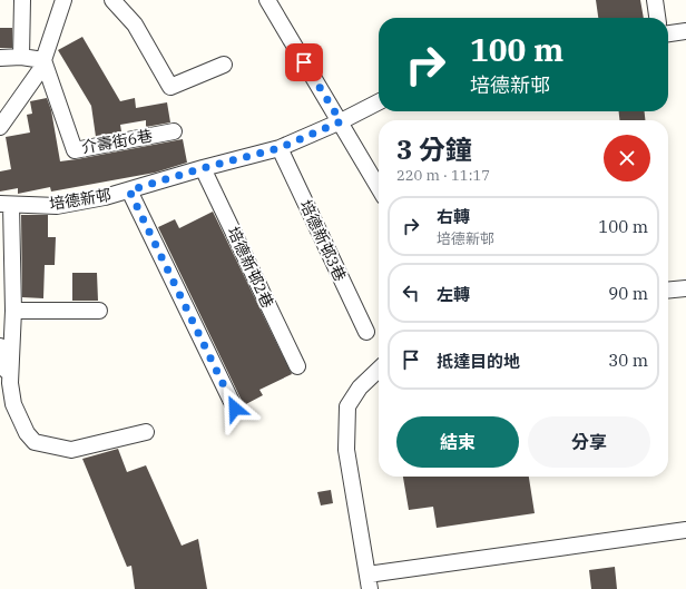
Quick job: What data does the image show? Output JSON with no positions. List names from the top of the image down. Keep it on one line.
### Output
{"streets":{"street":["介壽街6巷","培德新邨","培德新邨3巷","培德新邨2巷"]},"crossings":[["培德新邨","培德新邨3巷"],["培德新邨","培德新邨2巷"]],"page":{"turn":["100 m","培德新邨"],"heading":["3 分鐘","220 m · 11:17"],"list":[{"name":"右轉","note":"培德新邨","value":"100 m"},{"name":"左轉","value":"90 m"},{"name":"抵達目的地","value":"30 m"}],"buttons":["結束","分享"]}}
